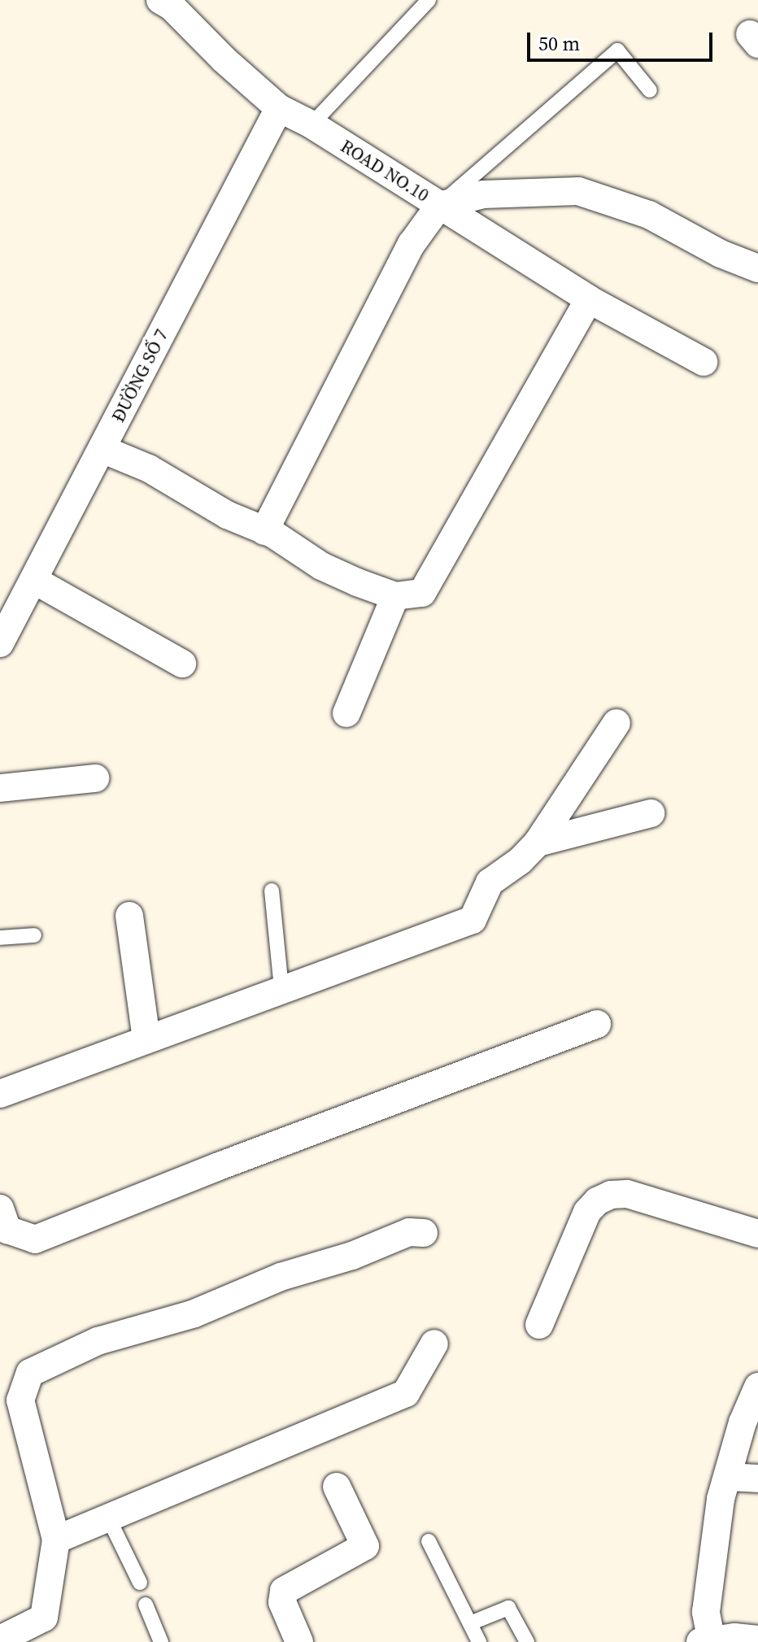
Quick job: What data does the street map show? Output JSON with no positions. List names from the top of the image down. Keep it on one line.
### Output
{"streets":{"street":["ROAD NO.10","ĐƯỜNG SỐ 7"]},"crossings":[["ROAD NO.10","ĐƯỜNG SỐ 7"]],"scale_bar":"50 m"}
